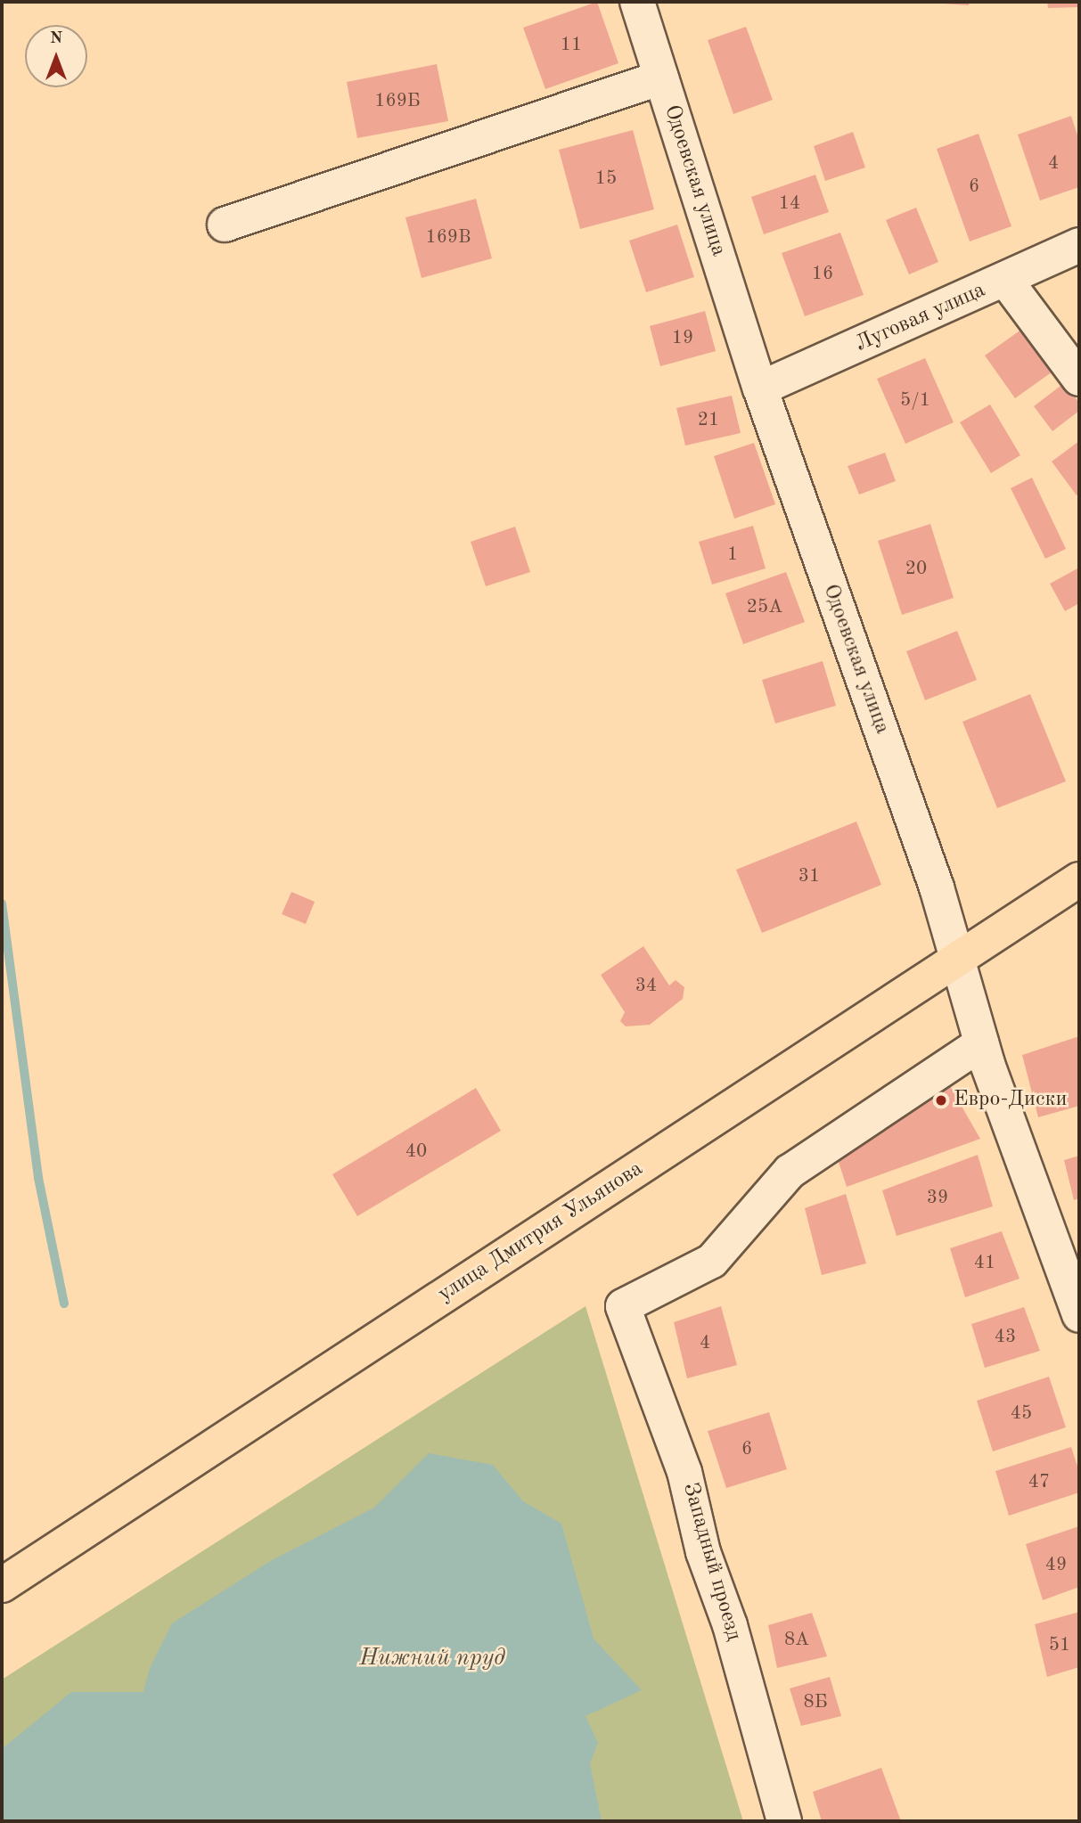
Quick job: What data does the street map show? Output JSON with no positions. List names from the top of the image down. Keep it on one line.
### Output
{"streets":{"main road":["улица Дмитрия Ульянова"],"street":["Одоевская улица","Луговая улица","Западный проезд"]},"crossings":[["Одоевская улица","Луговая улица"],["Одоевская улица","улица Дмитрия Ульянова"],["Одоевская улица","Западный проезд"]],"water":["Нижний пруд"],"places":["Евро-Диски"],"house_numbers":["11","169Б","4","15","6","14","169В","16","19","5/1","21","1","20","25А","31","34","40","39","41","43","4","45","6","47","49","8А","51","8Б"],"north":"top"}
